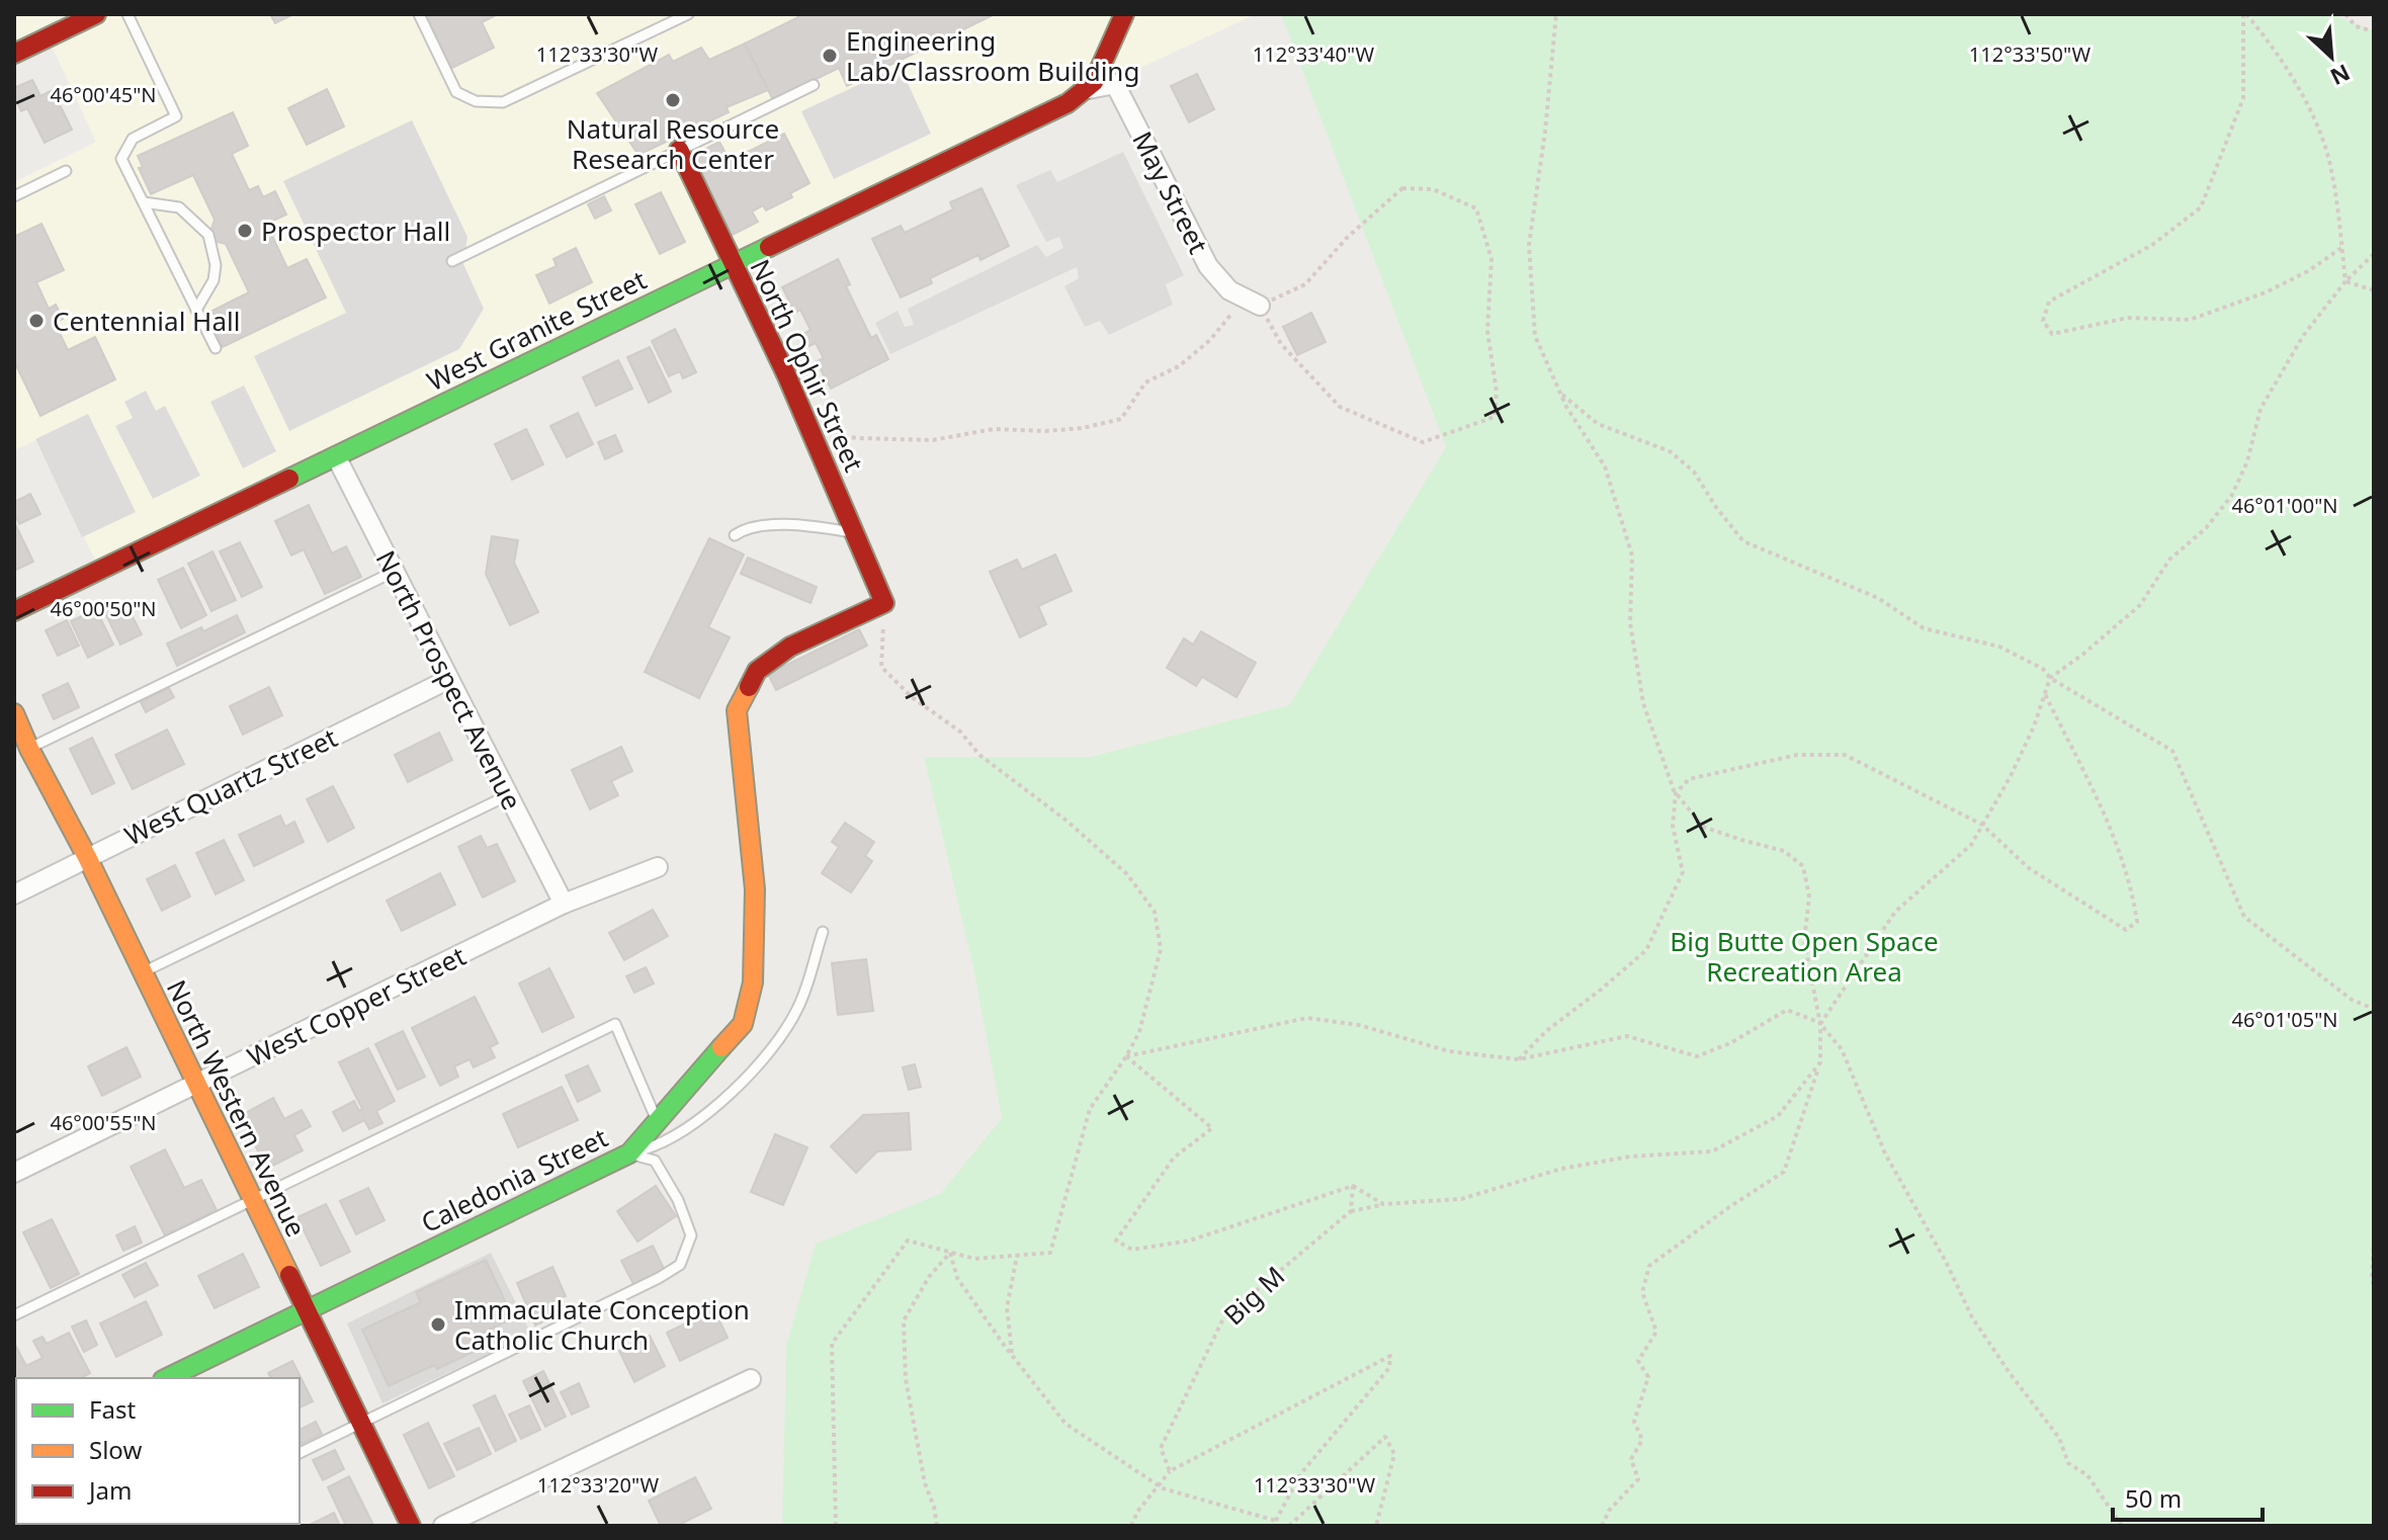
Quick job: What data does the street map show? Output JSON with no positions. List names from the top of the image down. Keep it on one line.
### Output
{"streets":{"street":["May Street","West Granite Street","North Ophir Street","North Prospect Avenue","West Quartz Street","West Copper Street","North Western Avenue","Caledonia Street"],"path":["Big M"]},"crossings":[["May Street","West Granite Street"],["West Granite Street","North Ophir Street"],["West Granite Street","North Prospect Avenue"],["North Ophir Street","Caledonia Street"],["North Prospect Avenue","West Quartz Street"],["North Prospect Avenue","West Copper Street"],["West Quartz Street","North Western Avenue"],["West Copper Street","North Western Avenue"],["North Western Avenue","Caledonia Street"]],"parks":["Big Butte Open Space Recreation Area"],"places":["Engineering Lab/Classroom Building","Natural Resource Research Center","Prospector Hall","Centennial Hall","Immaculate Conception Catholic Church"],"legend":["Fast","Slow","Jam"],"scale_bar":"50 m","north":"bottom right","coordinates":["112°33'50\"W","112°33'30\"W","112°33'40\"W","46°00'45\"N","46°01'00\"N","46°00'50\"N","46°01'05\"N","46°00'55\"N","112°33'20\"W"]}
